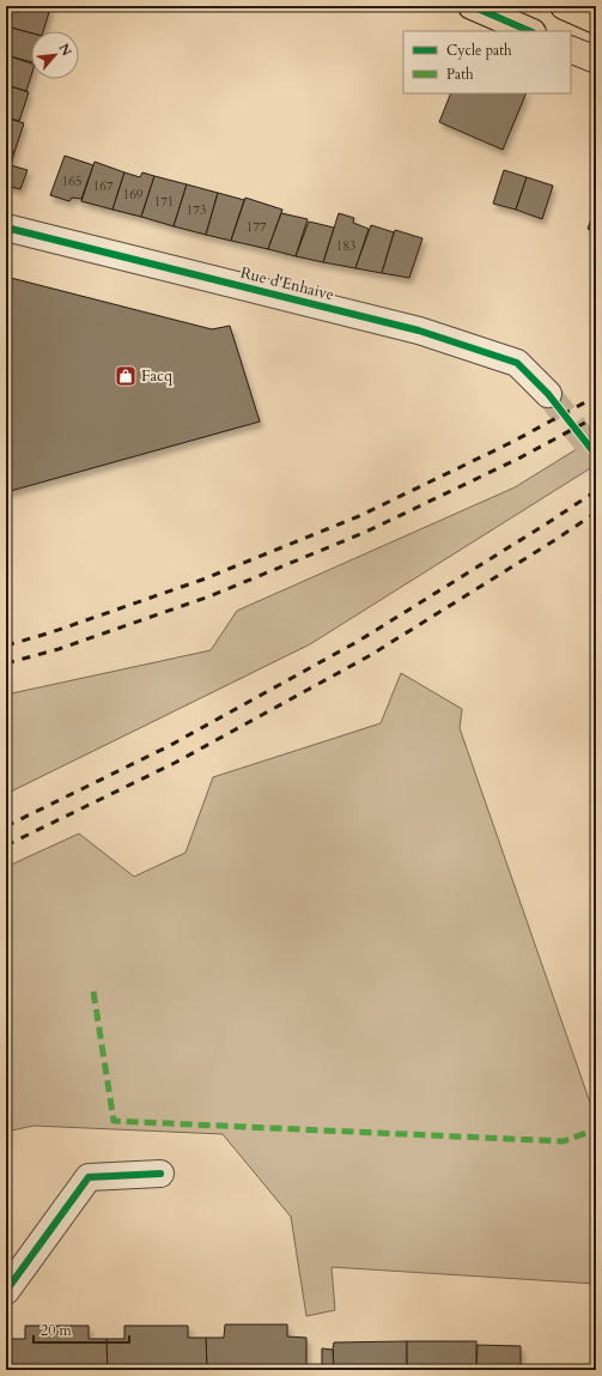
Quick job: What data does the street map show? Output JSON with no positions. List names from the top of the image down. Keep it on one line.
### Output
{"streets":{"street":["Rue d'Enhaive"]},"places":{"shop":["Facq"]},"house_numbers":["165","167","169","171","173","177","183"],"legend":["Cycle path","Path"],"scale_bar":"20 m","north":"top right"}
